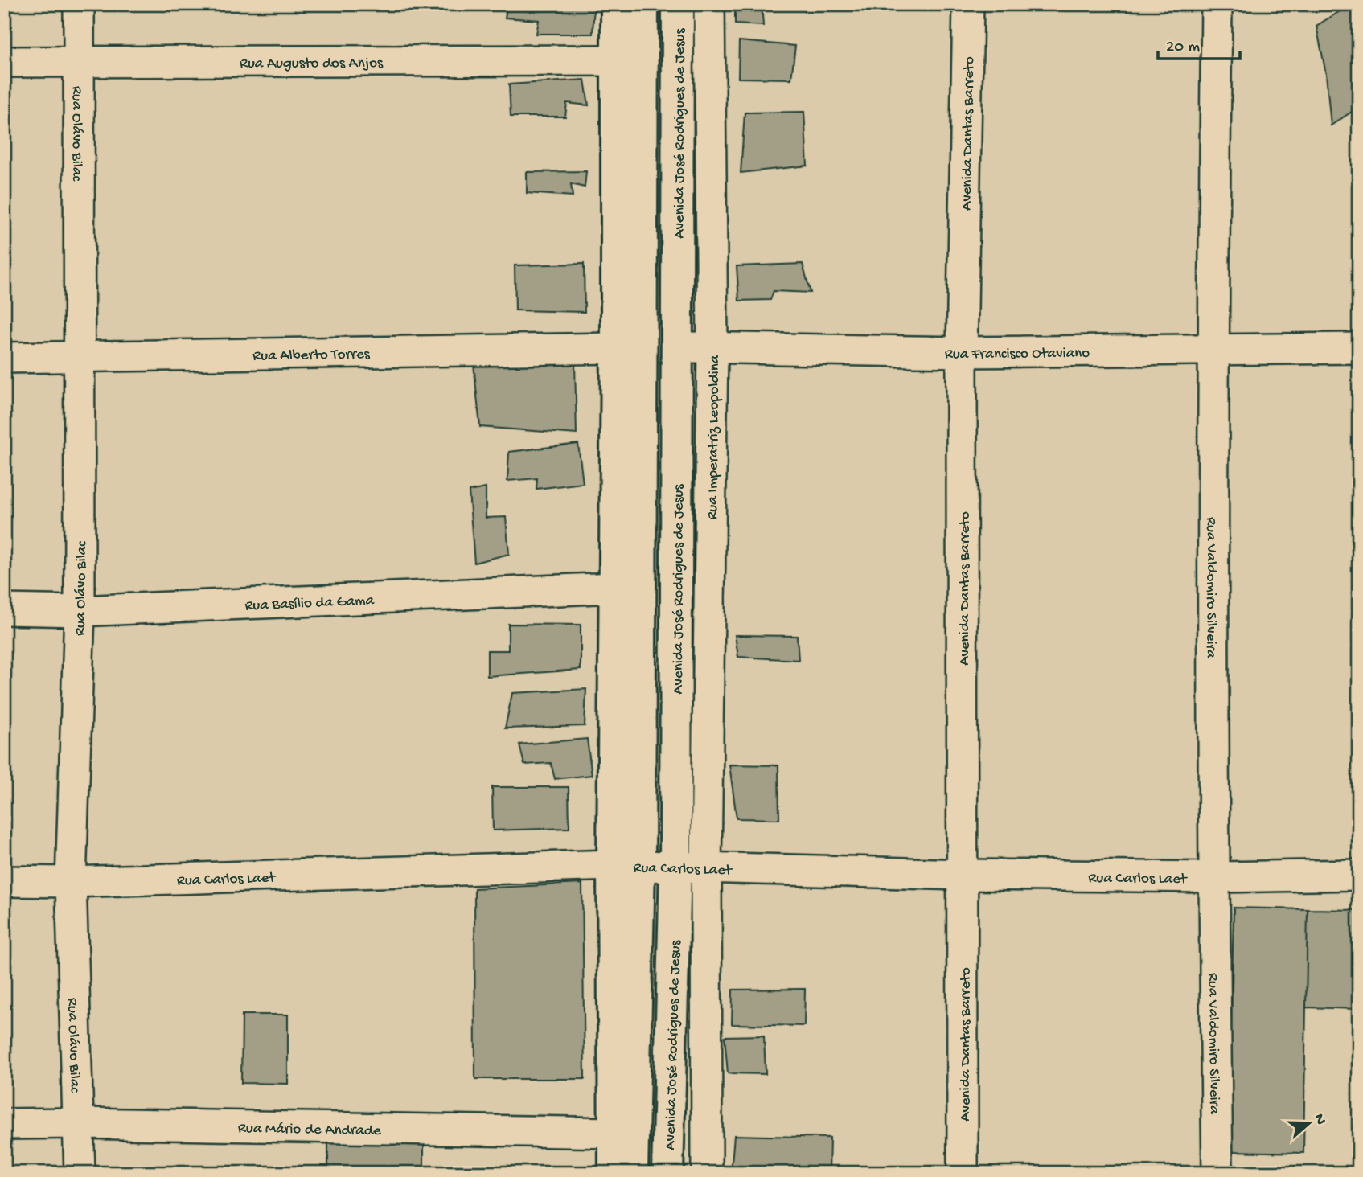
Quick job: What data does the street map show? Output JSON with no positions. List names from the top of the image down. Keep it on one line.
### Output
{"streets":{"main road":["Avenida José Rodrigues de Jesus"],"street":["Rua Augusto dos Anjos","Rua Olávo Bilac","Avenida Dantas Barreto","Rua Francisco Otaviano","Rua Alberto Torres","Rua Imperatriz Leopoldina","Rua Valdomiro Silveira","Rua Basílio da Gama","Rua Carlos Laet","Rua Mário de Andrade"]},"crossings":[["Rua Augusto dos Anjos","Rua Olávo Bilac"],["Rua Olávo Bilac","Rua Alberto Torres"],["Rua Olávo Bilac","Rua Basílio da Gama"],["Rua Olávo Bilac","Rua Carlos Laet"],["Rua Olávo Bilac","Rua Mário de Andrade"],["Avenida José Rodrigues de Jesus","Rua Francisco Otaviano"],["Avenida José Rodrigues de Jesus","Rua Imperatriz Leopoldina"],["Avenida José Rodrigues de Jesus","Rua Carlos Laet"],["Avenida Dantas Barreto","Rua Francisco Otaviano"],["Avenida Dantas Barreto","Rua Carlos Laet"],["Rua Francisco Otaviano","Rua Imperatriz Leopoldina"],["Rua Francisco Otaviano","Rua Valdomiro Silveira"],["Rua Imperatriz Leopoldina","Rua Carlos Laet"],["Rua Valdomiro Silveira","Rua Carlos Laet"]],"scale_bar":"20 m","north":"right"}
